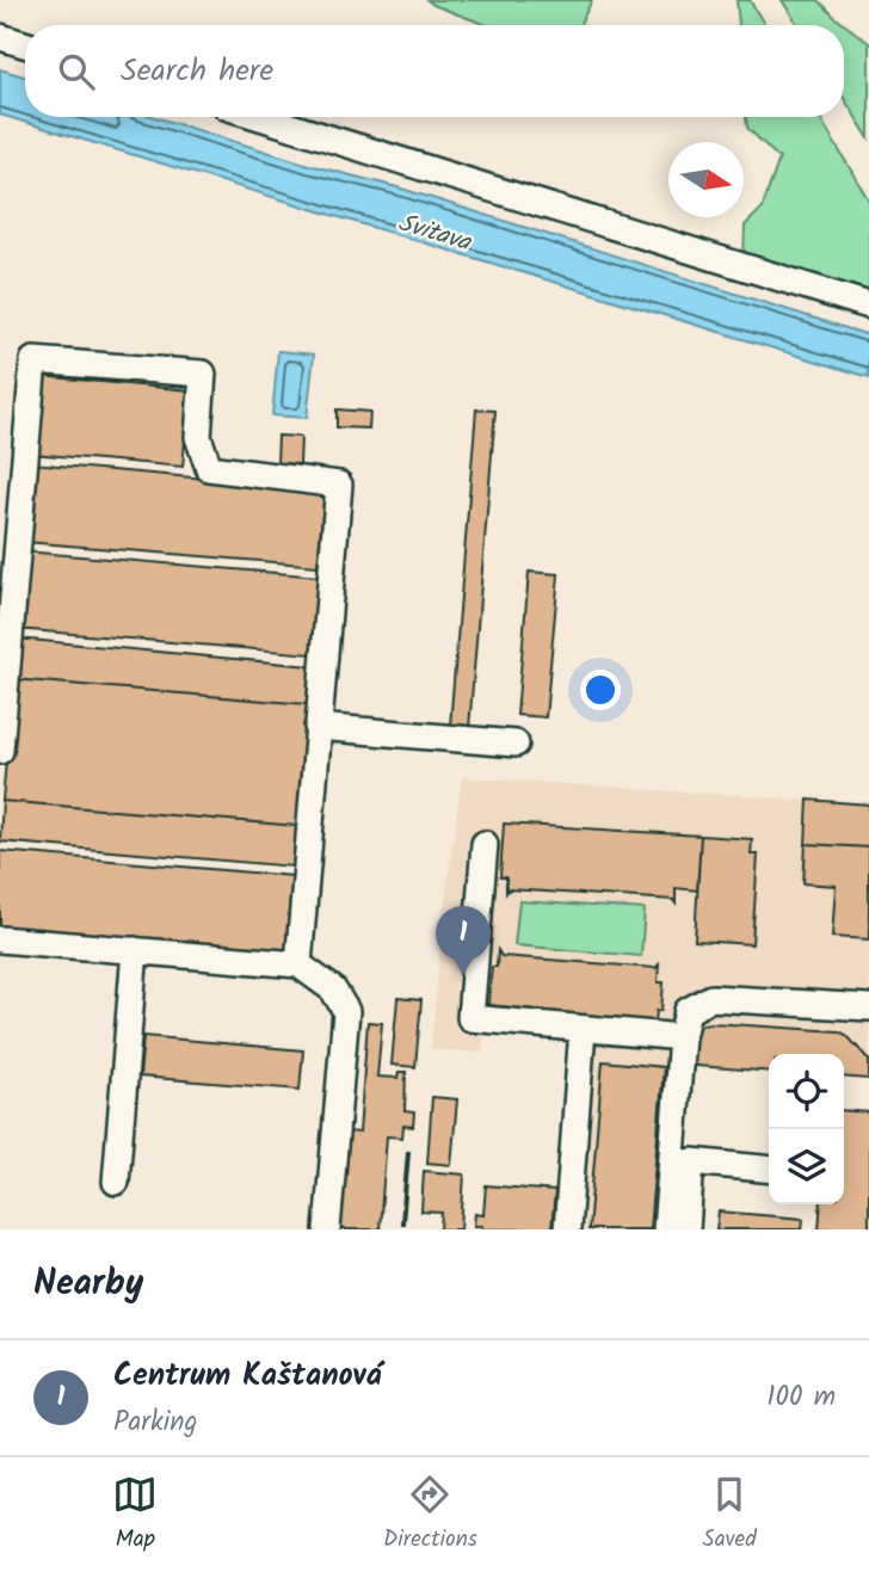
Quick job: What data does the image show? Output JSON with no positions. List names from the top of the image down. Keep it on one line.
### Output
{"water":["Svitava"],"north":"right","page":{"search":"Search here","pins":"1","heading":"Nearby","list":[{"mark":"1","name":"Centrum Kaštanová","note":"Parking","value":"100 m"}],"nav":["Map","Directions","Saved"]}}
